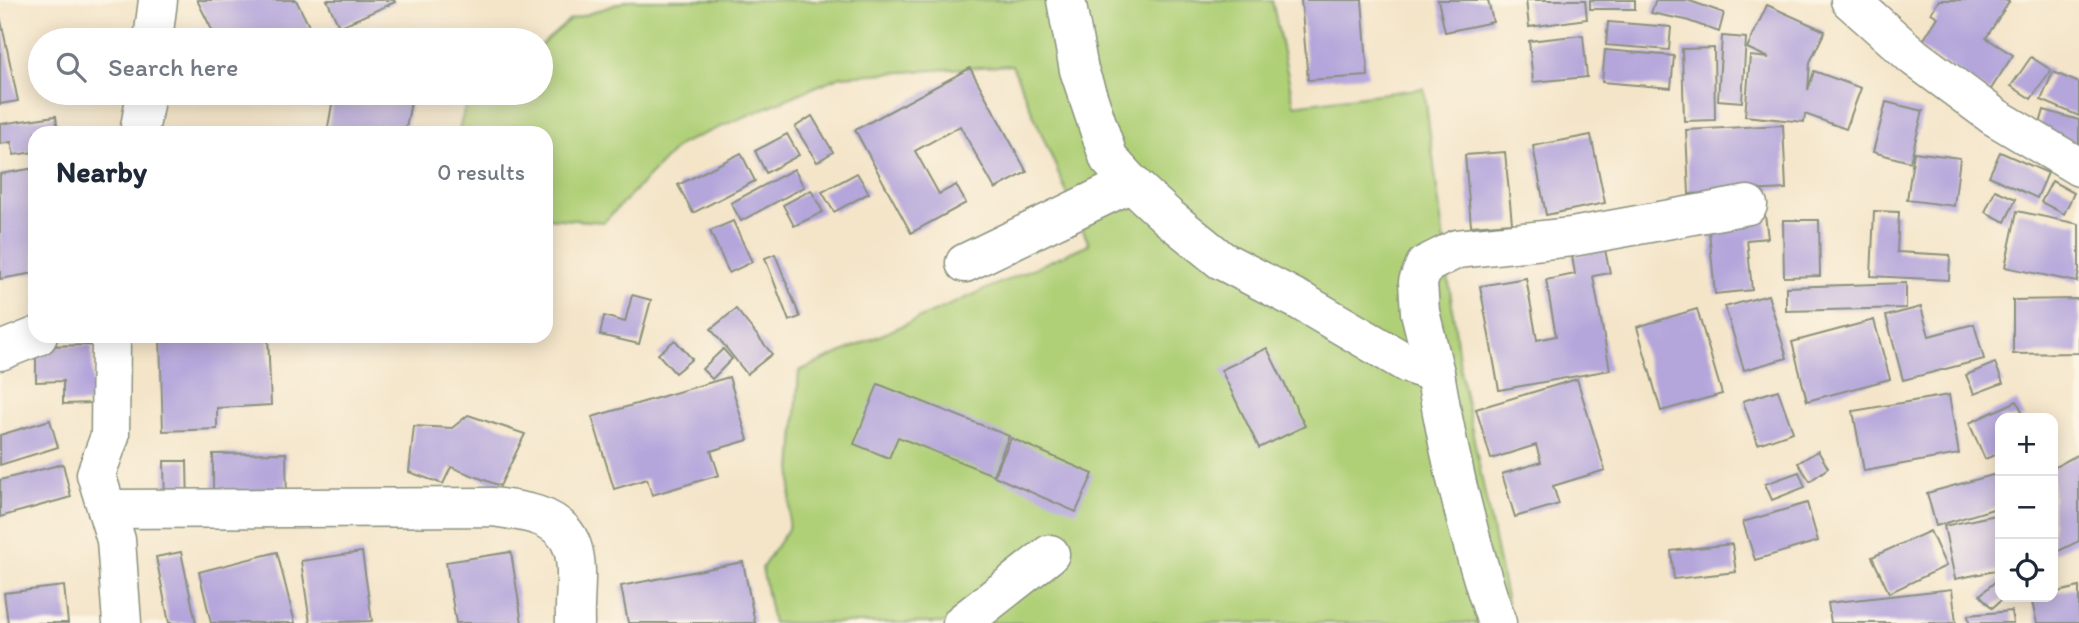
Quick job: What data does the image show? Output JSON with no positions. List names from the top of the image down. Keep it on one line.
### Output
{"page":{"search":"Search here","heading":["Nearby","0 results"],"map_buttons":["+","−"]}}
